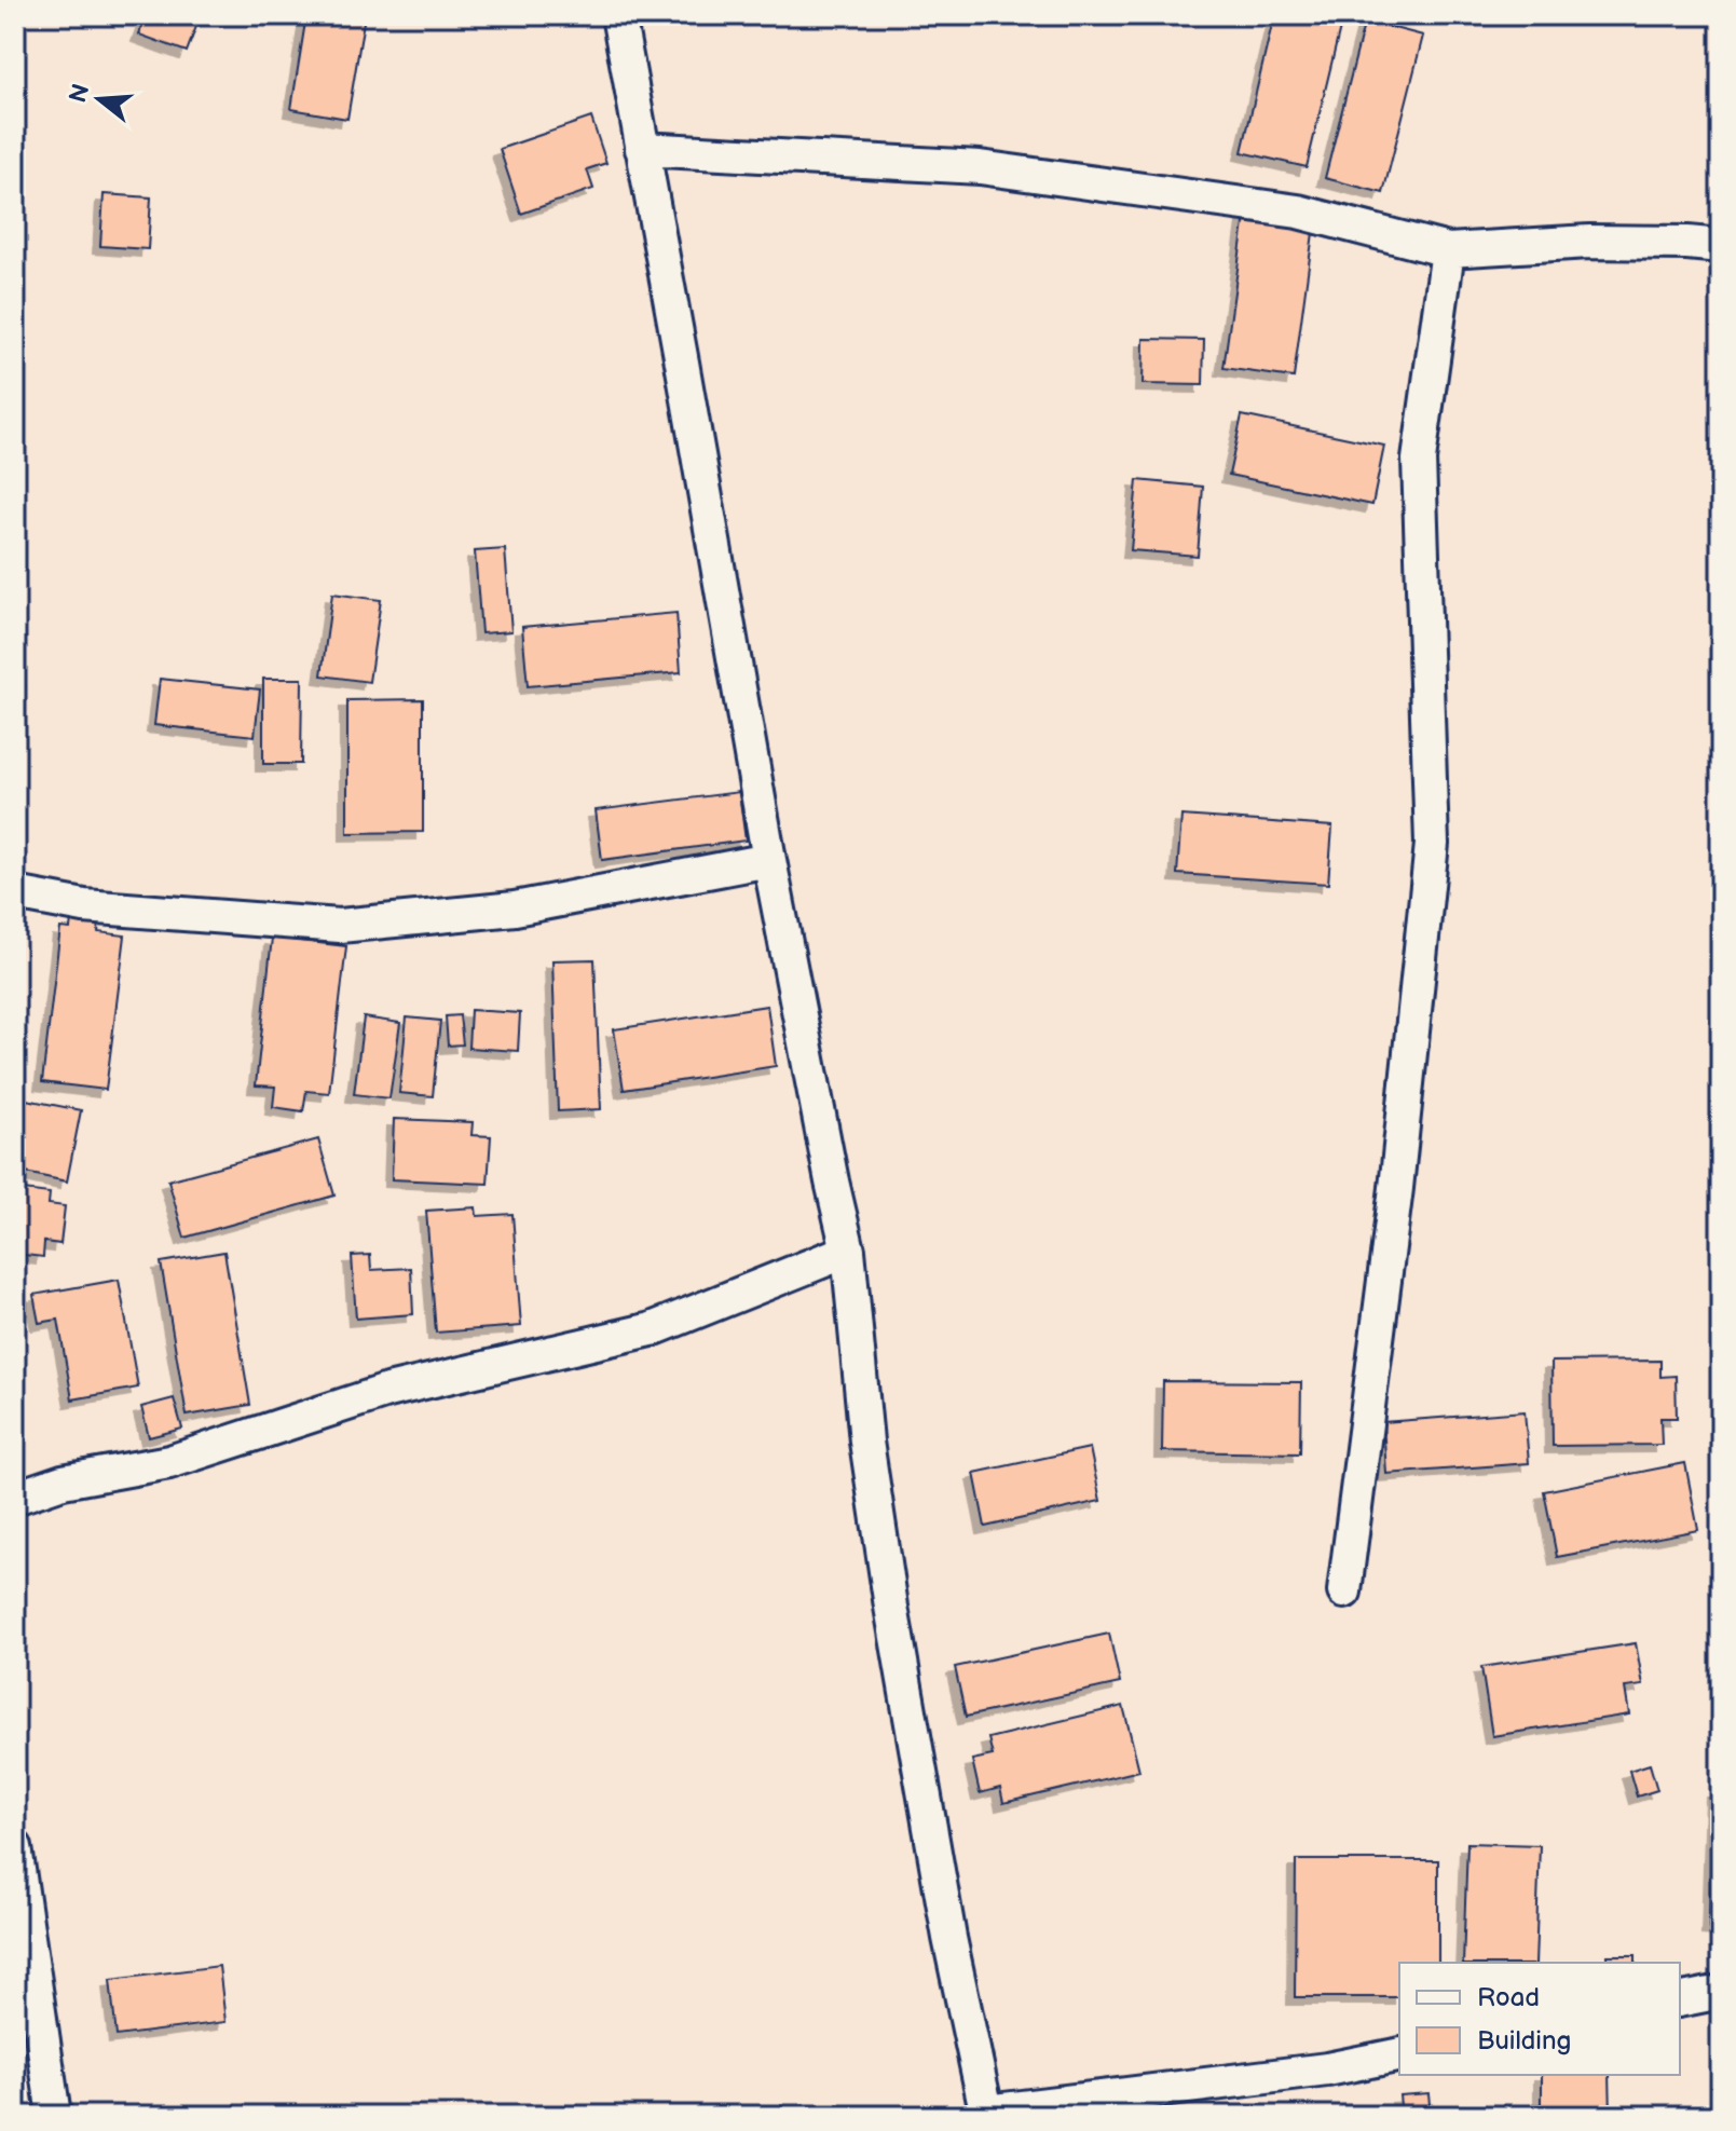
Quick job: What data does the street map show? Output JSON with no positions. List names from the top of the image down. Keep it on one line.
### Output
{"legend":["Road","Building"],"north":"left"}
